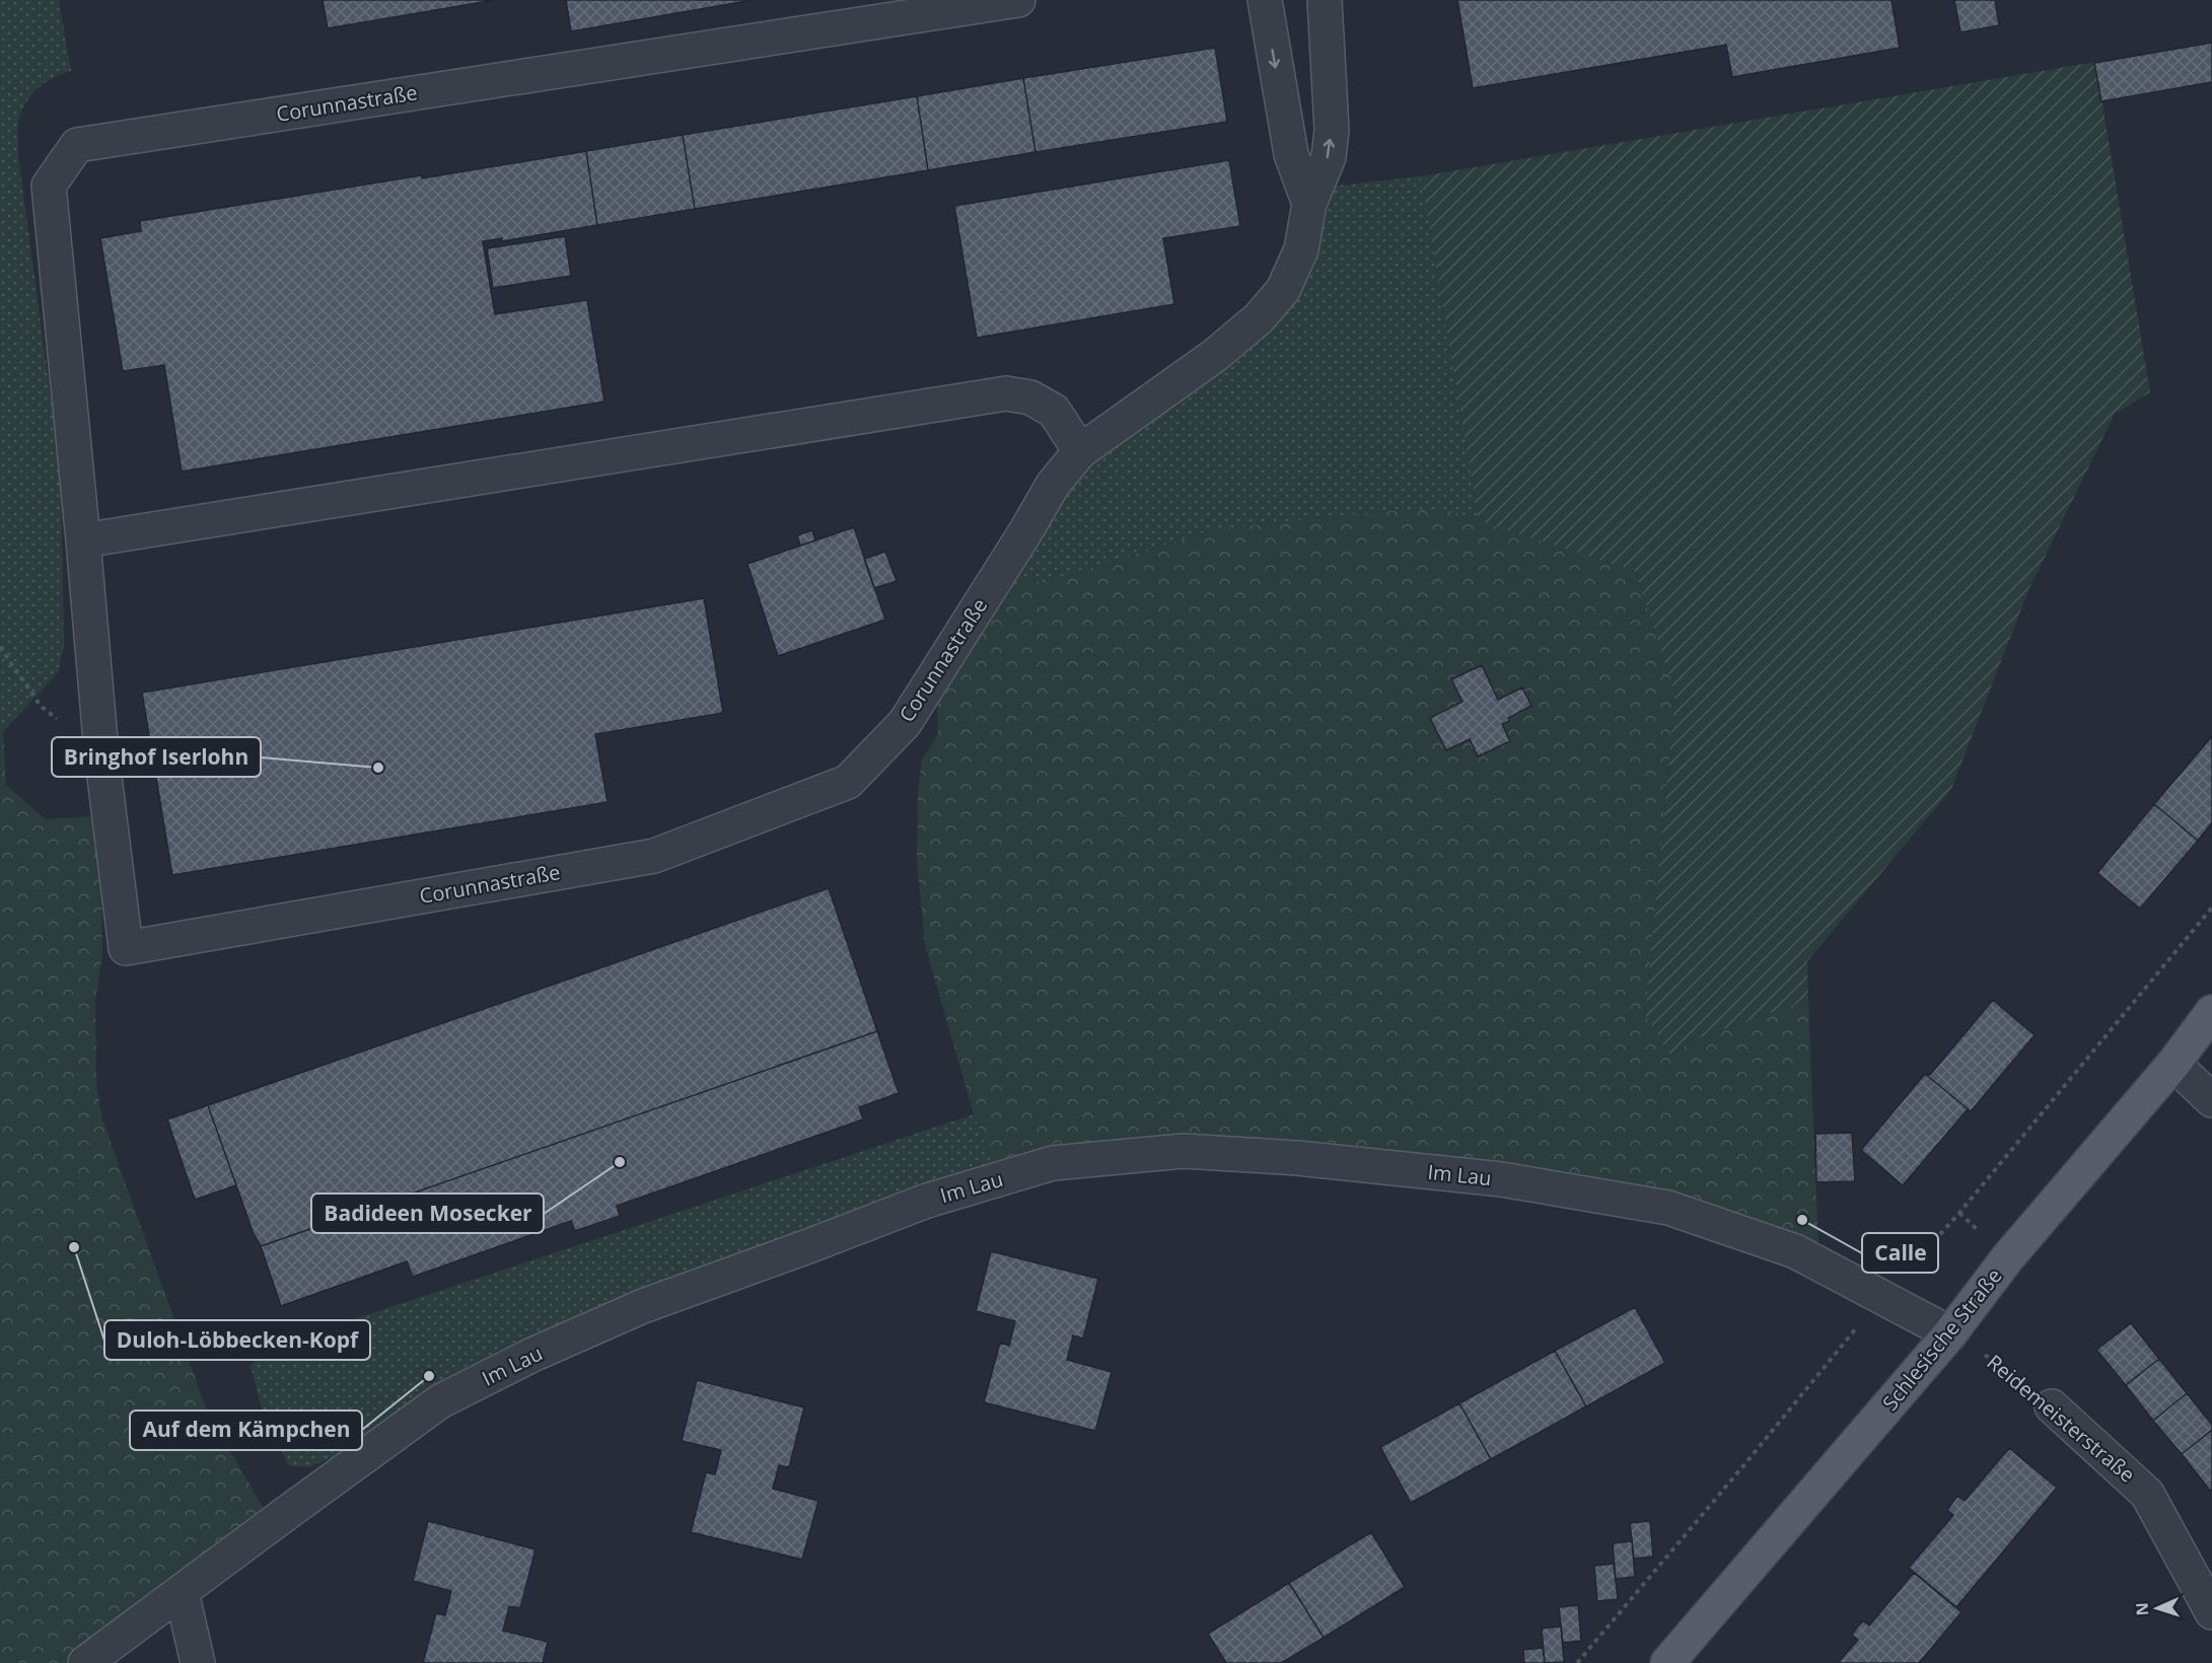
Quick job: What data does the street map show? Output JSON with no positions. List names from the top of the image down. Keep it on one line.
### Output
{"streets":{"main road":["Schlesische Straße"],"street":["Corunnastraße","Im Lau","Reidemeisterstraße"]},"crossings":[["Im Lau","Schlesische Straße"],["Im Lau","Reidemeisterstraße"],["Schlesische Straße","Reidemeisterstraße"]],"places":["Bringhof Iserlohn","Badideen Mosecker","Calle","Duloh-Löbbecken-Kopf","Auf dem Kämpchen"],"north":"left"}
